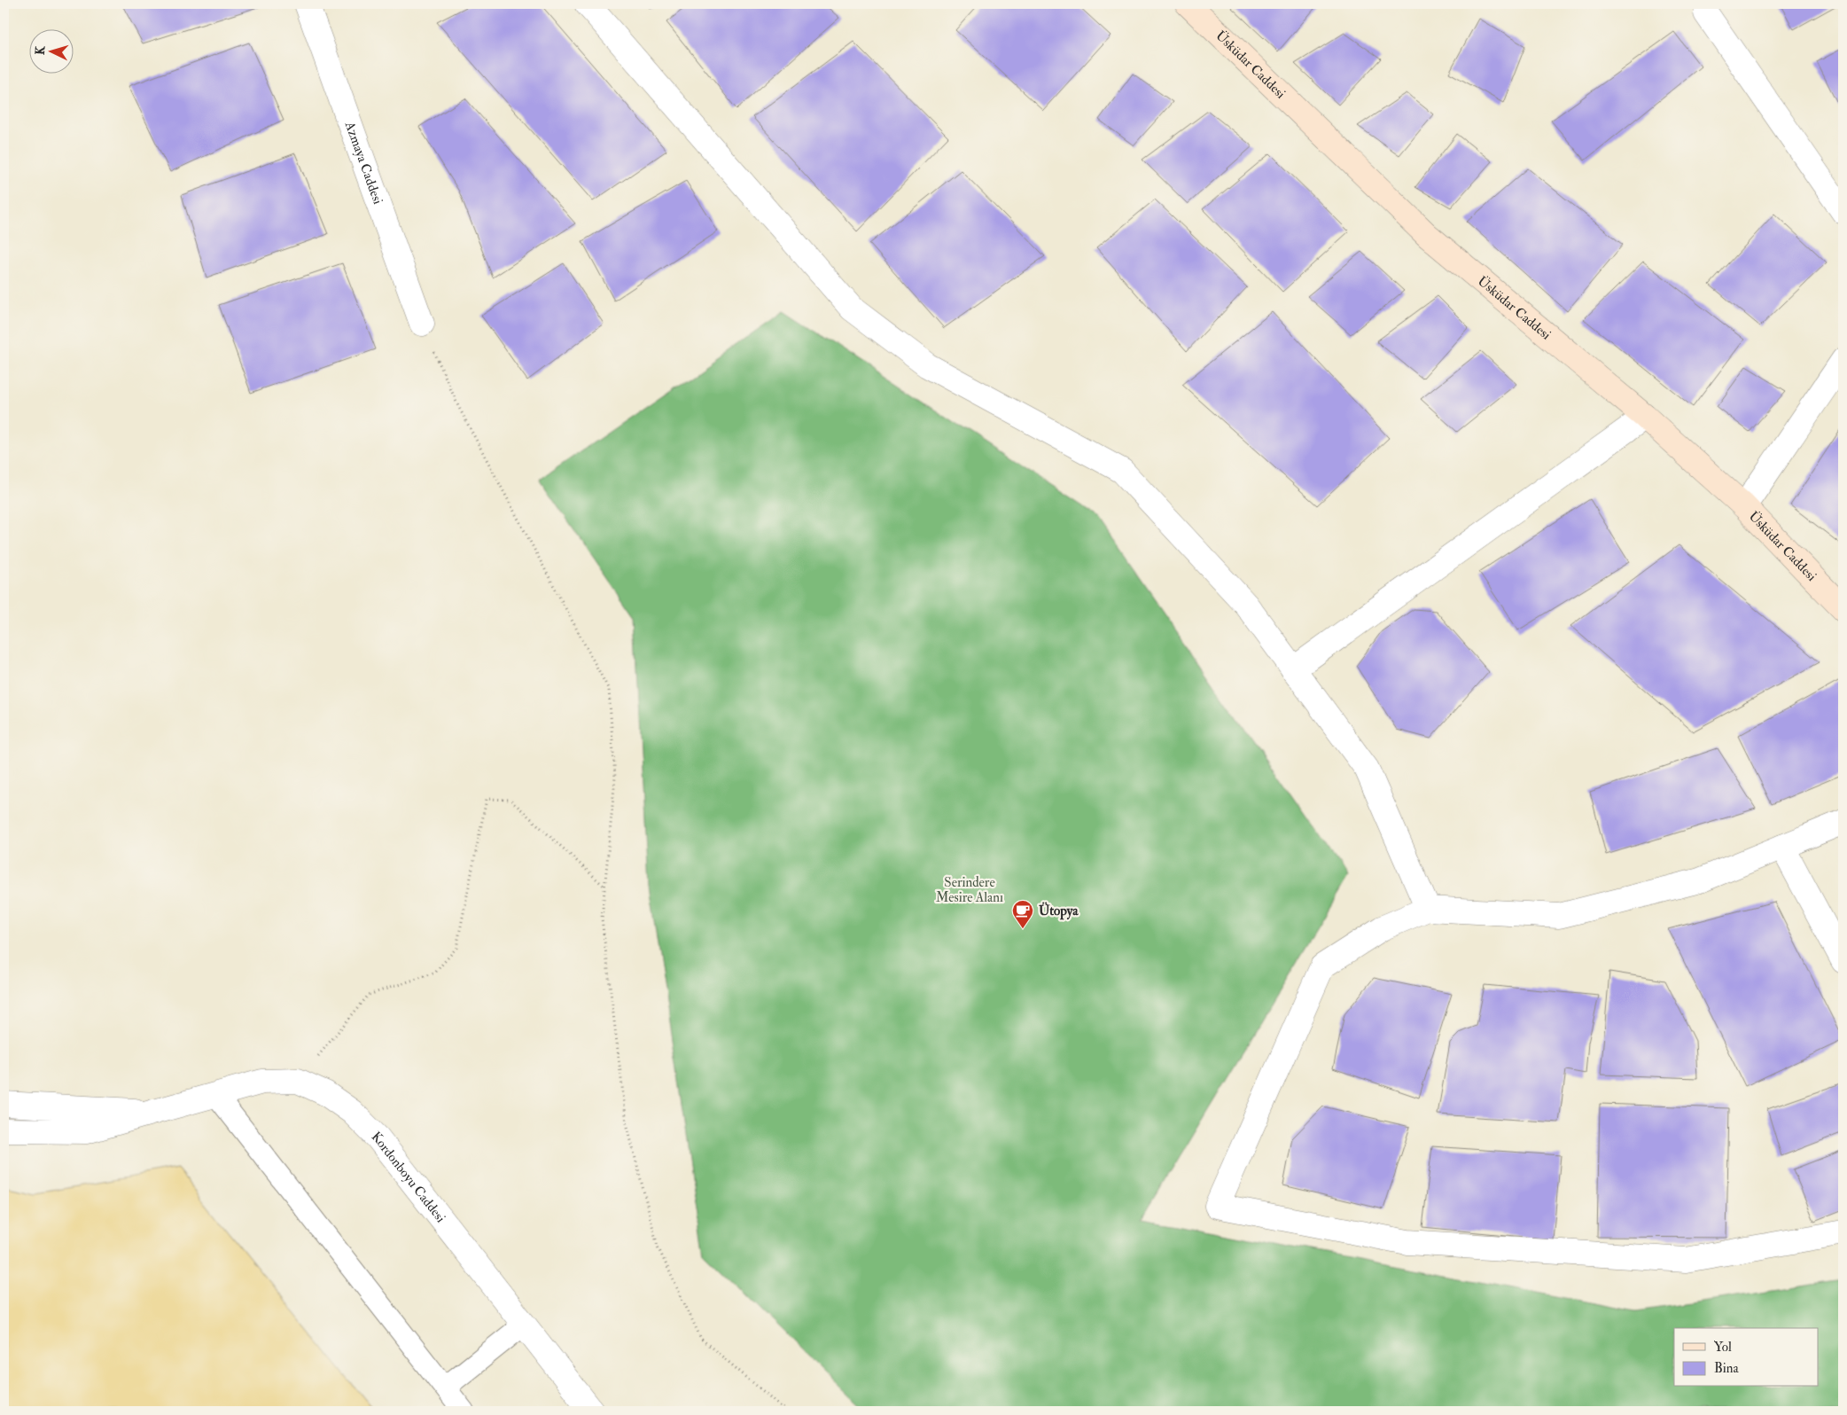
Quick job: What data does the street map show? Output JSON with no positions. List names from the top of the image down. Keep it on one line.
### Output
{"streets":{"main road":["Üsküdar Caddesi"],"street":["Azmaya Caddesi","Kordonboyu Caddesi"]},"parks":["Serindere Mesire Alanı"],"places":{"cafe":["Ütopya"]},"legend":["Yol","Bina"],"north":"left"}
